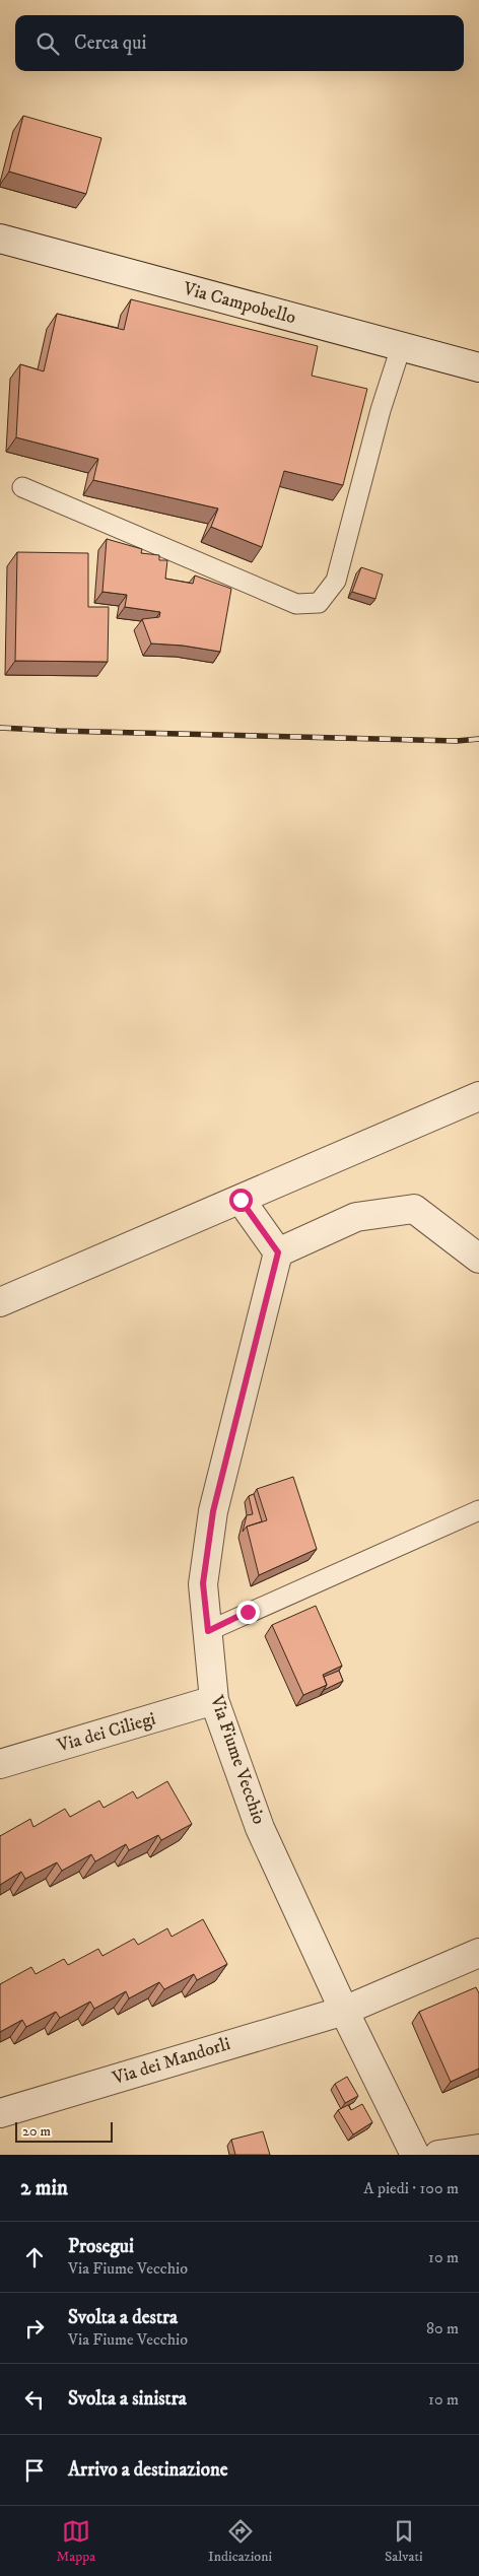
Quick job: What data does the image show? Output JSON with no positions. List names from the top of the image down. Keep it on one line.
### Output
{"streets":{"street":["Via Campobello","Via dei Ciliegi","Via Fiume Vecchio","Via dei Mandorli"]},"crossings":[["Via dei Ciliegi","Via Fiume Vecchio"],["Via Fiume Vecchio","Via dei Mandorli"]],"scale_bar":"20 m","page":{"search":"Cerca qui","scale":"20 m","heading":["2 min","A piedi · 100 m"],"list":[["Prosegui","Via Fiume Vecchio","10 m"],["Svolta a destra","Via Fiume Vecchio","80 m"],["Svolta a sinistra","10 m"],"Arrivo a destinazione"],"nav":["Mappa","Indicazioni","Salvati"]}}
